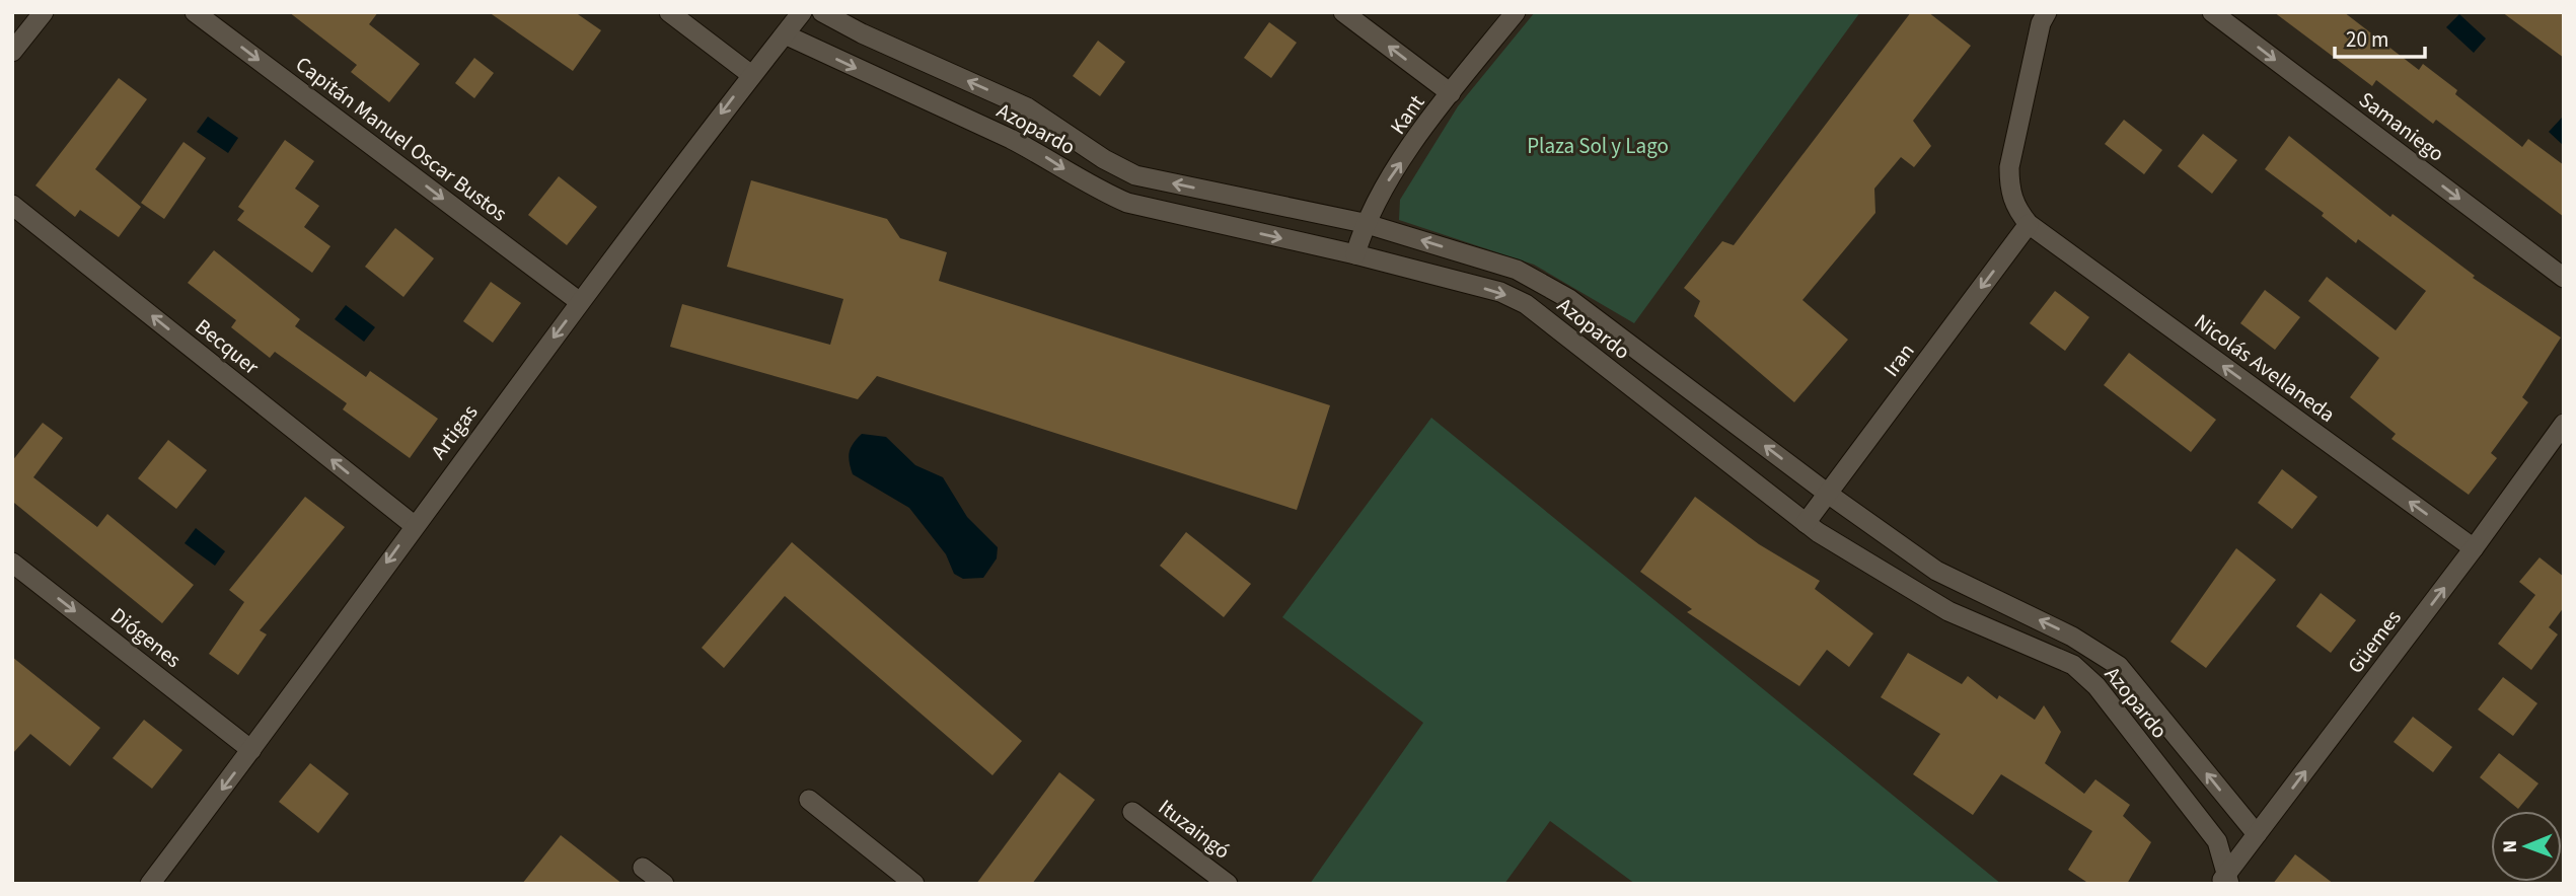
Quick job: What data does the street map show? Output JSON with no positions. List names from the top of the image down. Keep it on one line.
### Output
{"streets":{"street":["Kant","Samaniego","Azopardo","Capitán Manuel Oscar Bustos","Becquer","Iran","Nicolás Avellaneda","Artigas","Diógenes","Güemes","Ituzaingó"]},"crossings":[["Kant","Azopardo"],["Azopardo","Iran"],["Azopardo","Artigas"],["Azopardo","Güemes"],["Capitán Manuel Oscar Bustos","Artigas"],["Becquer","Artigas"],["Iran","Nicolás Avellaneda"],["Nicolás Avellaneda","Güemes"],["Artigas","Diógenes"]],"one_way":["Kant","Samaniego","Capitán Manuel Oscar Bustos","Becquer","Iran","Nicolás Avellaneda","Artigas","Diógenes","Güemes"],"parks":["Plaza Sol y Lago"],"scale_bar":"20 m","north":"left"}
